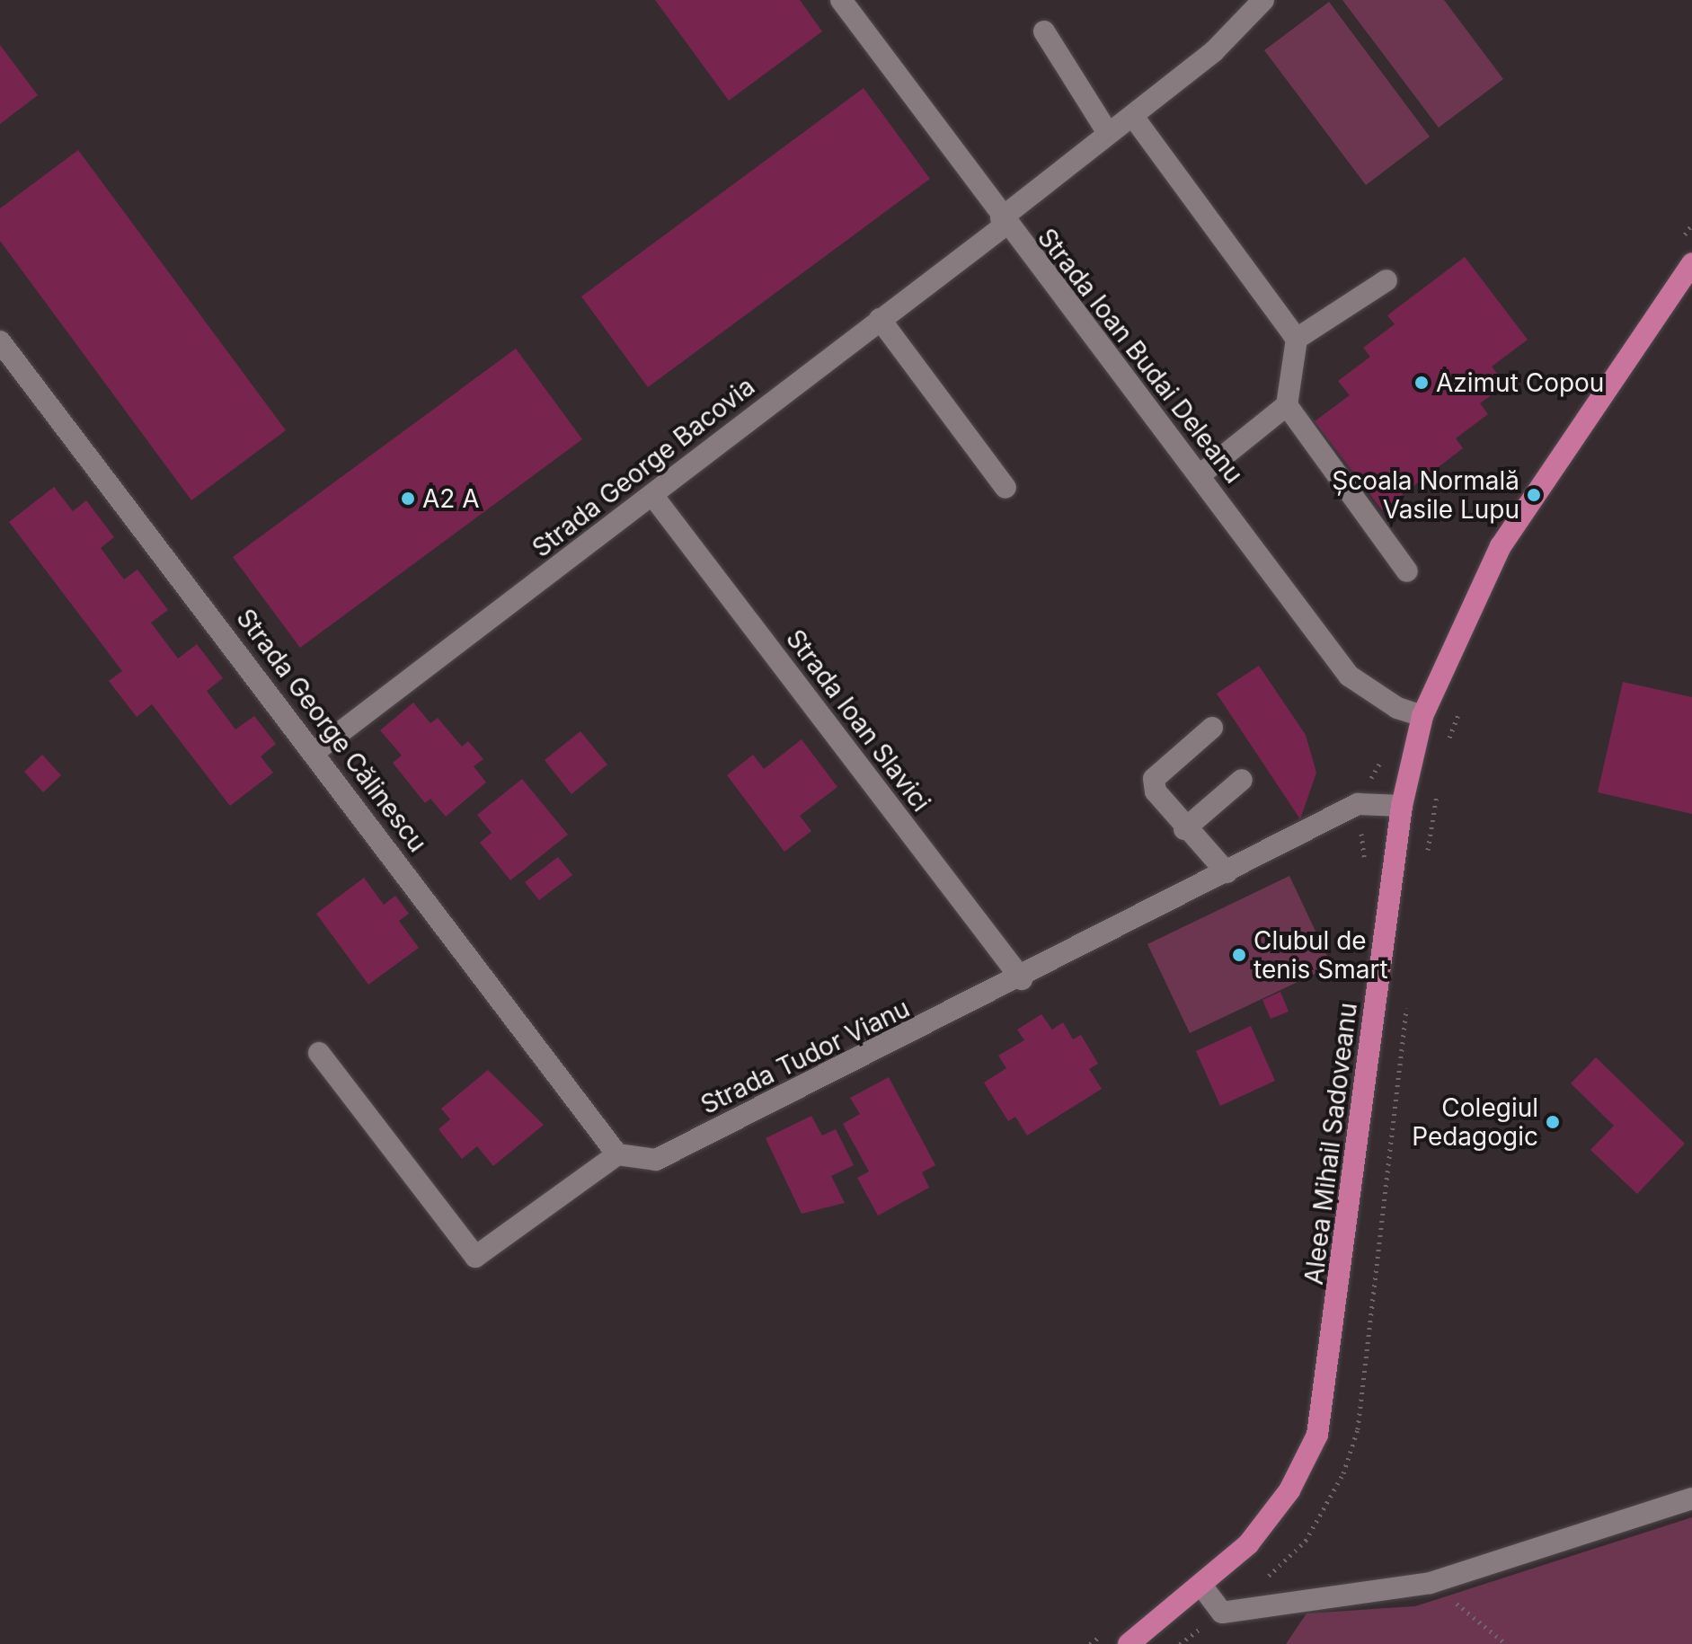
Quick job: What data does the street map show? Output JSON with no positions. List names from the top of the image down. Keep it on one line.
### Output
{"streets":{"main road":["Aleea Mihail Sadoveanu"],"street":["Strada Ioan Budai Deleanu","Strada George Bacovia","Strada Ioan Slavici","Strada George Călinescu","Strada Tudor Vianu"]},"crossings":[["Strada Ioan Budai Deleanu","Strada George Bacovia"],["Strada Ioan Budai Deleanu","Aleea Mihail Sadoveanu"],["Strada George Bacovia","Strada Ioan Slavici"],["Strada George Bacovia","Strada George Călinescu"],["Strada Ioan Slavici","Strada Tudor Vianu"],["Strada George Călinescu","Strada Tudor Vianu"],["Strada Tudor Vianu","Aleea Mihail Sadoveanu"]],"places":["Azimut Copou","Școala Normală Vasile Lupu","A2 A","Clubul de tenis Smart","Colegiul Pedagogic"]}
